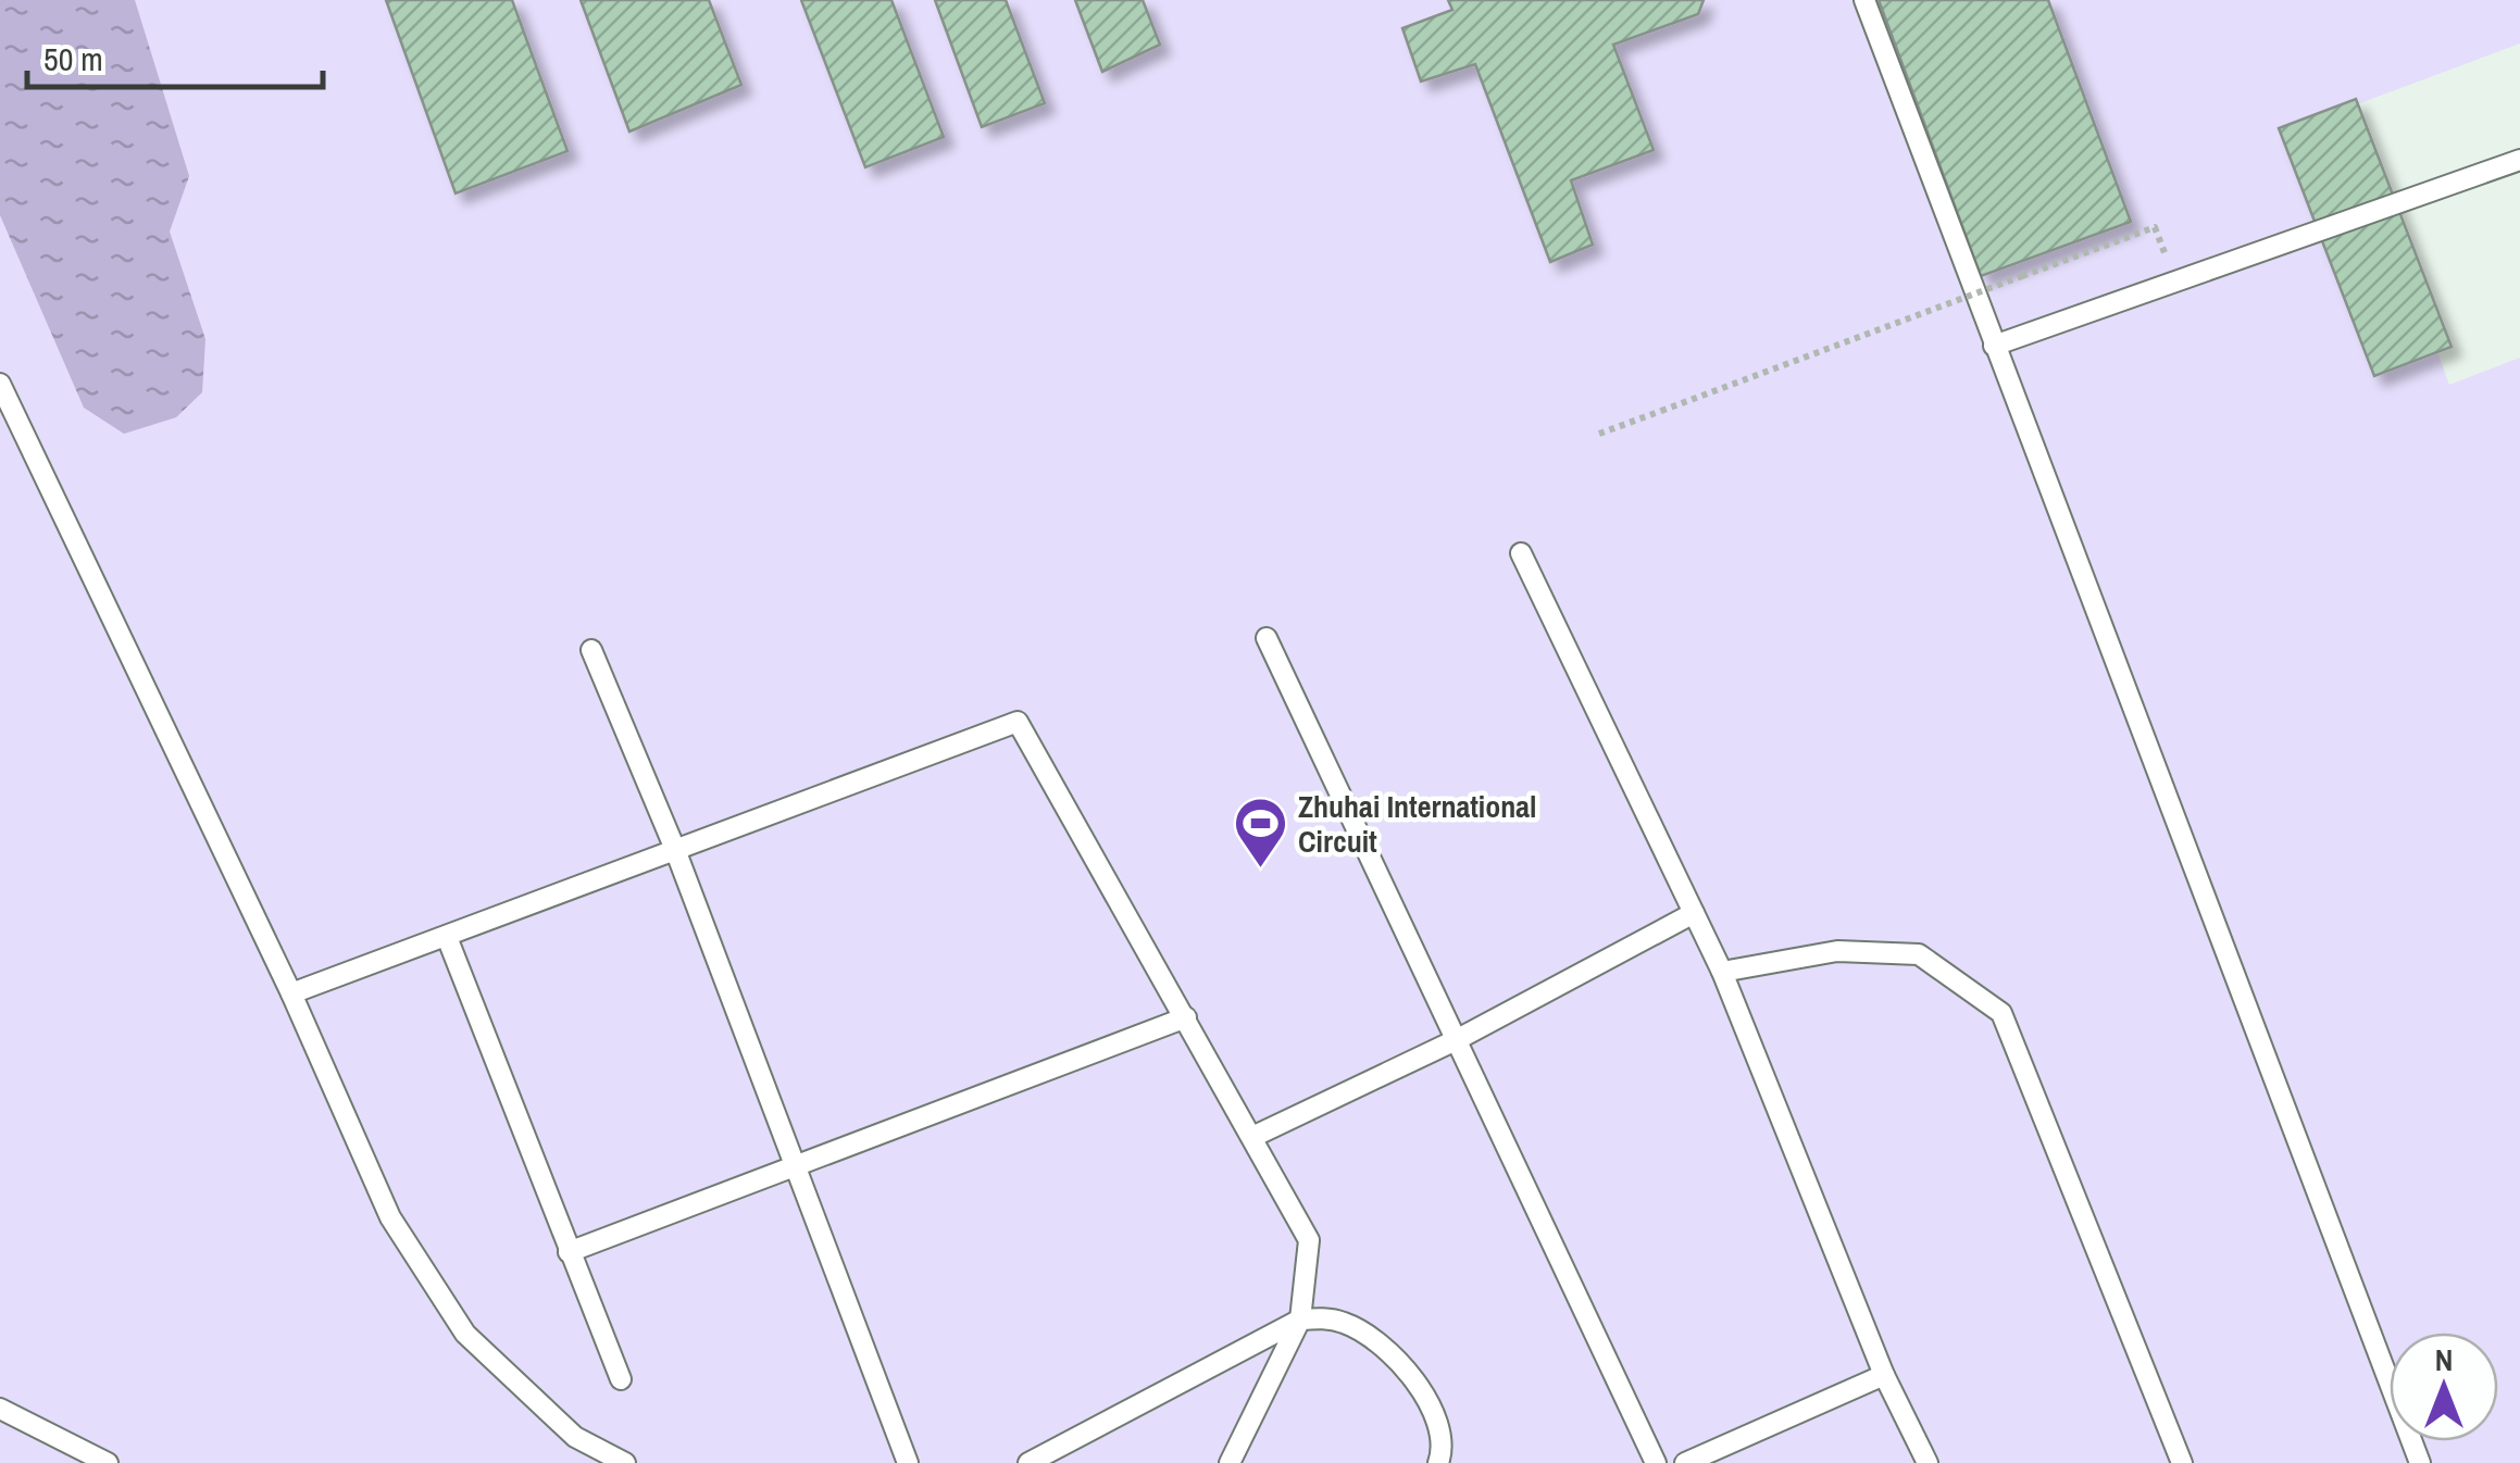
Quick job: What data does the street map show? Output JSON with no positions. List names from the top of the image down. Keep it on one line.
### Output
{"places":{"sports":["Zhuhai International Circuit"]},"scale_bar":"50 m","north":"top"}
